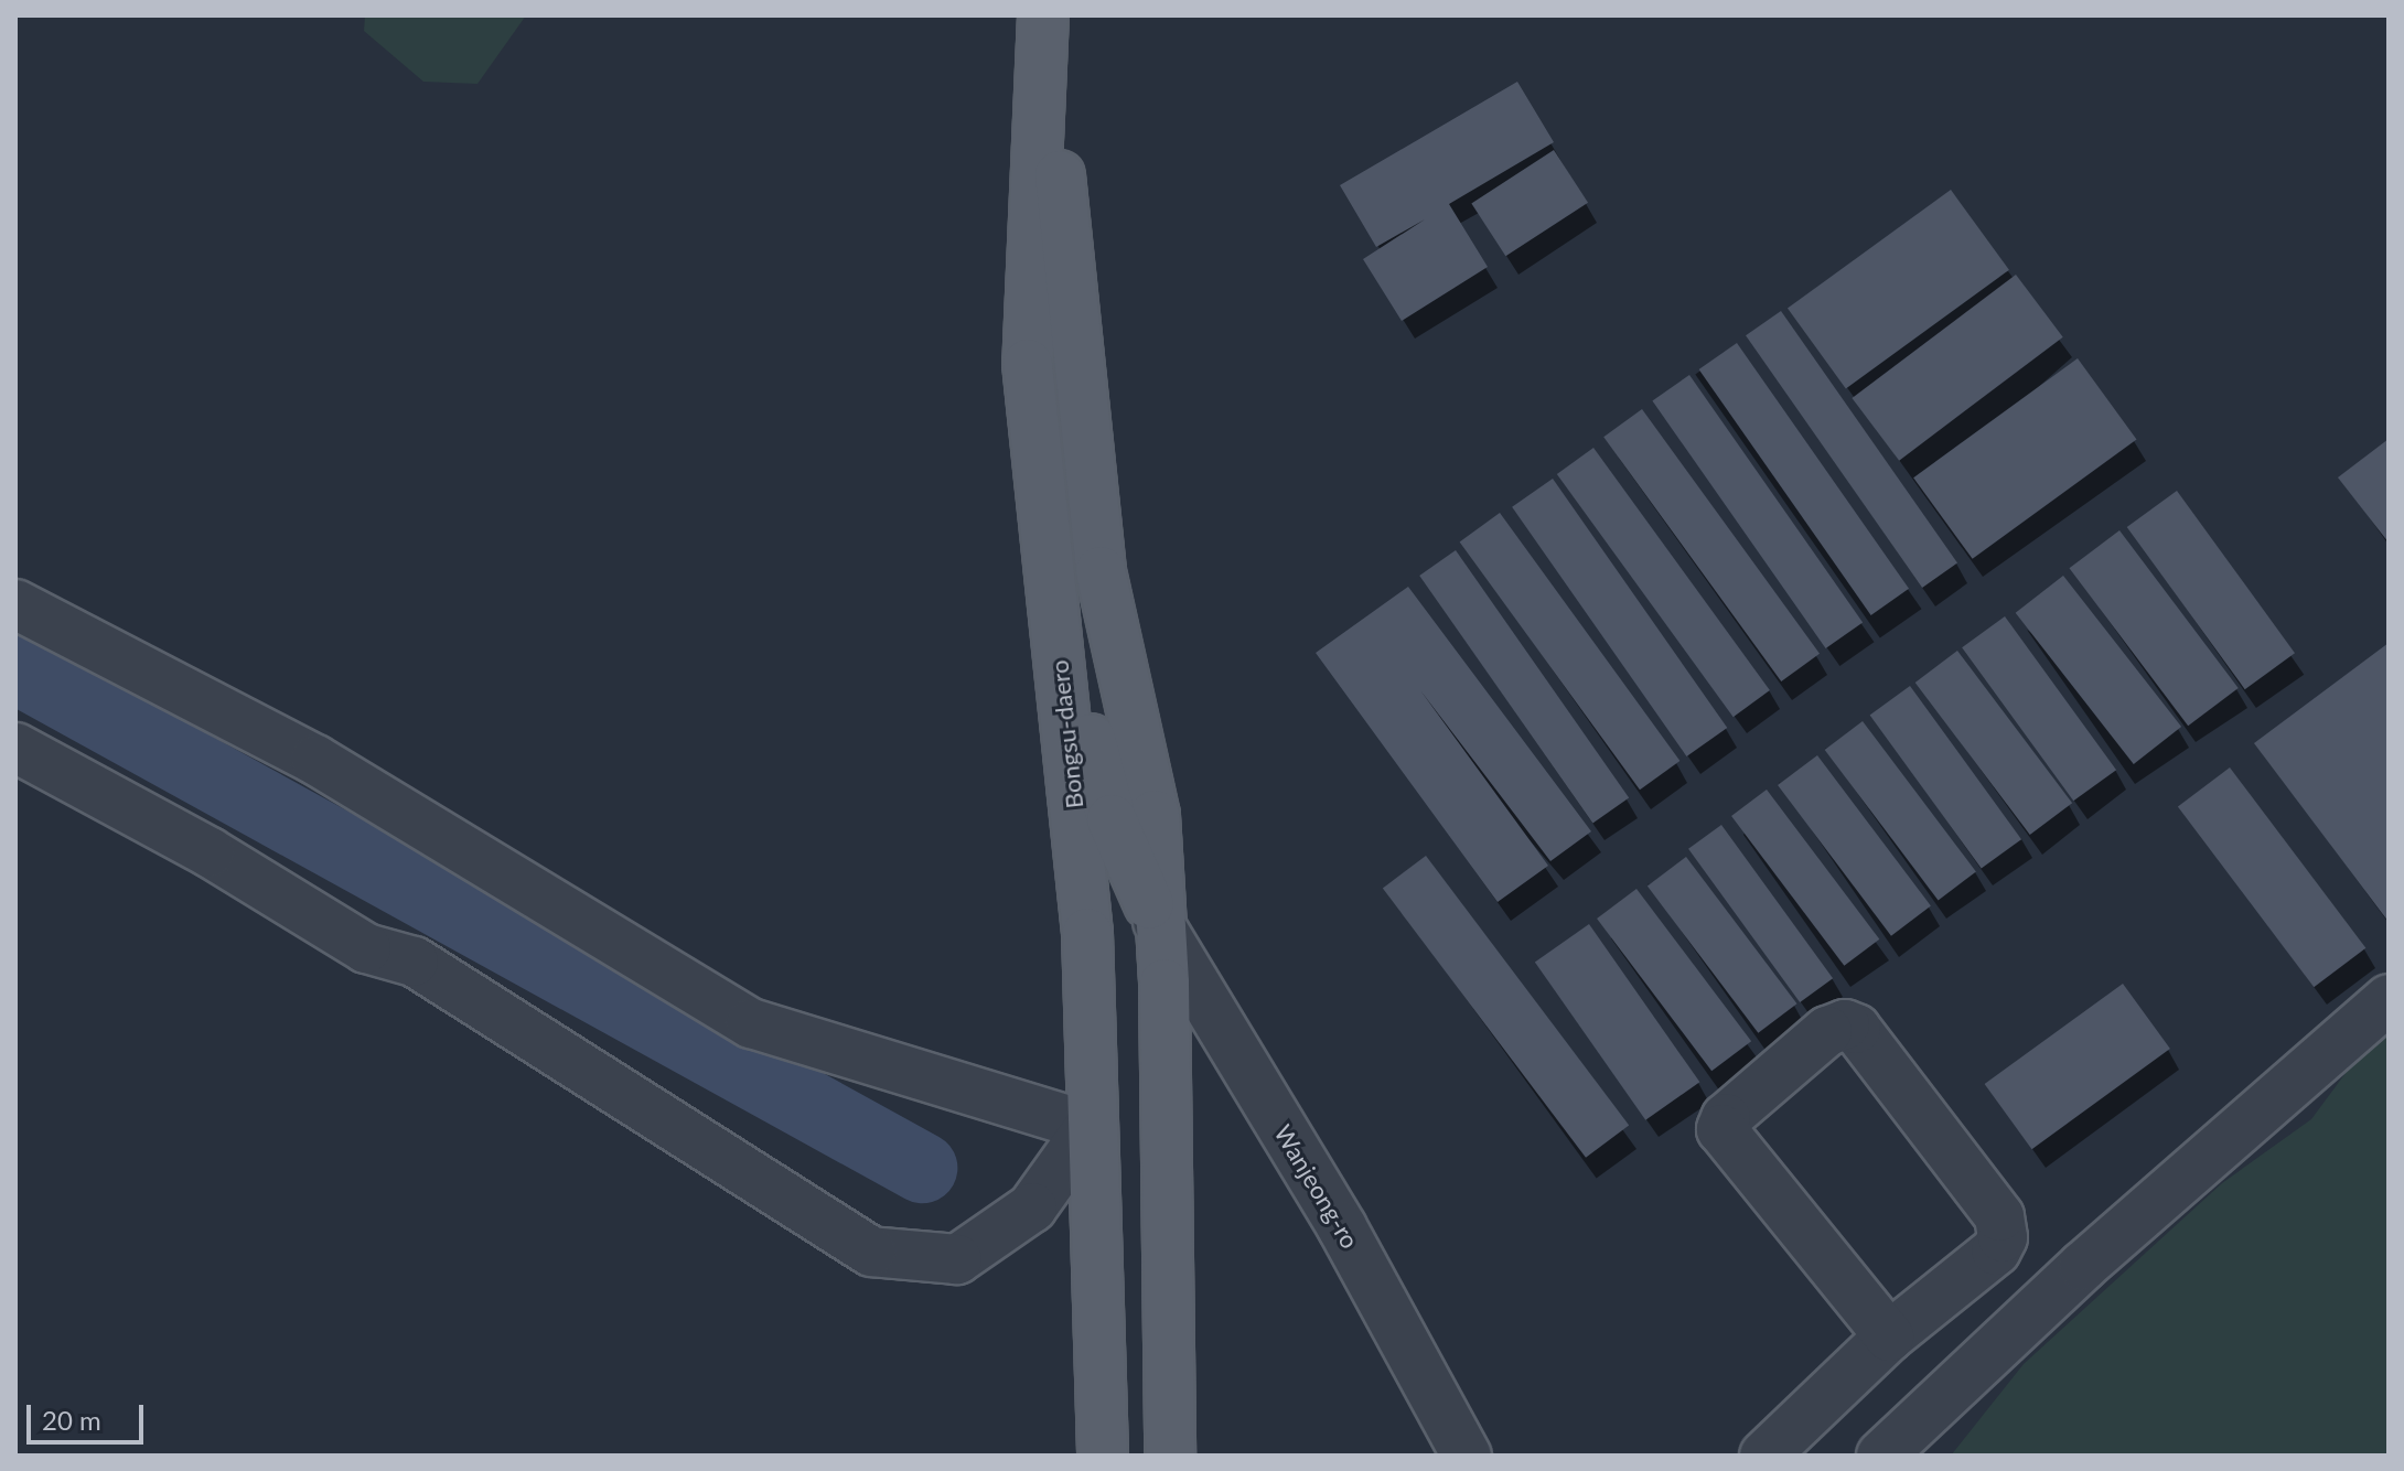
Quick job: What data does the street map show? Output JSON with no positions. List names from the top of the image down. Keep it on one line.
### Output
{"streets":{"main road":["Bongsu-daero"],"street":["Wanjeong-ro"]},"scale_bar":"20 m"}
